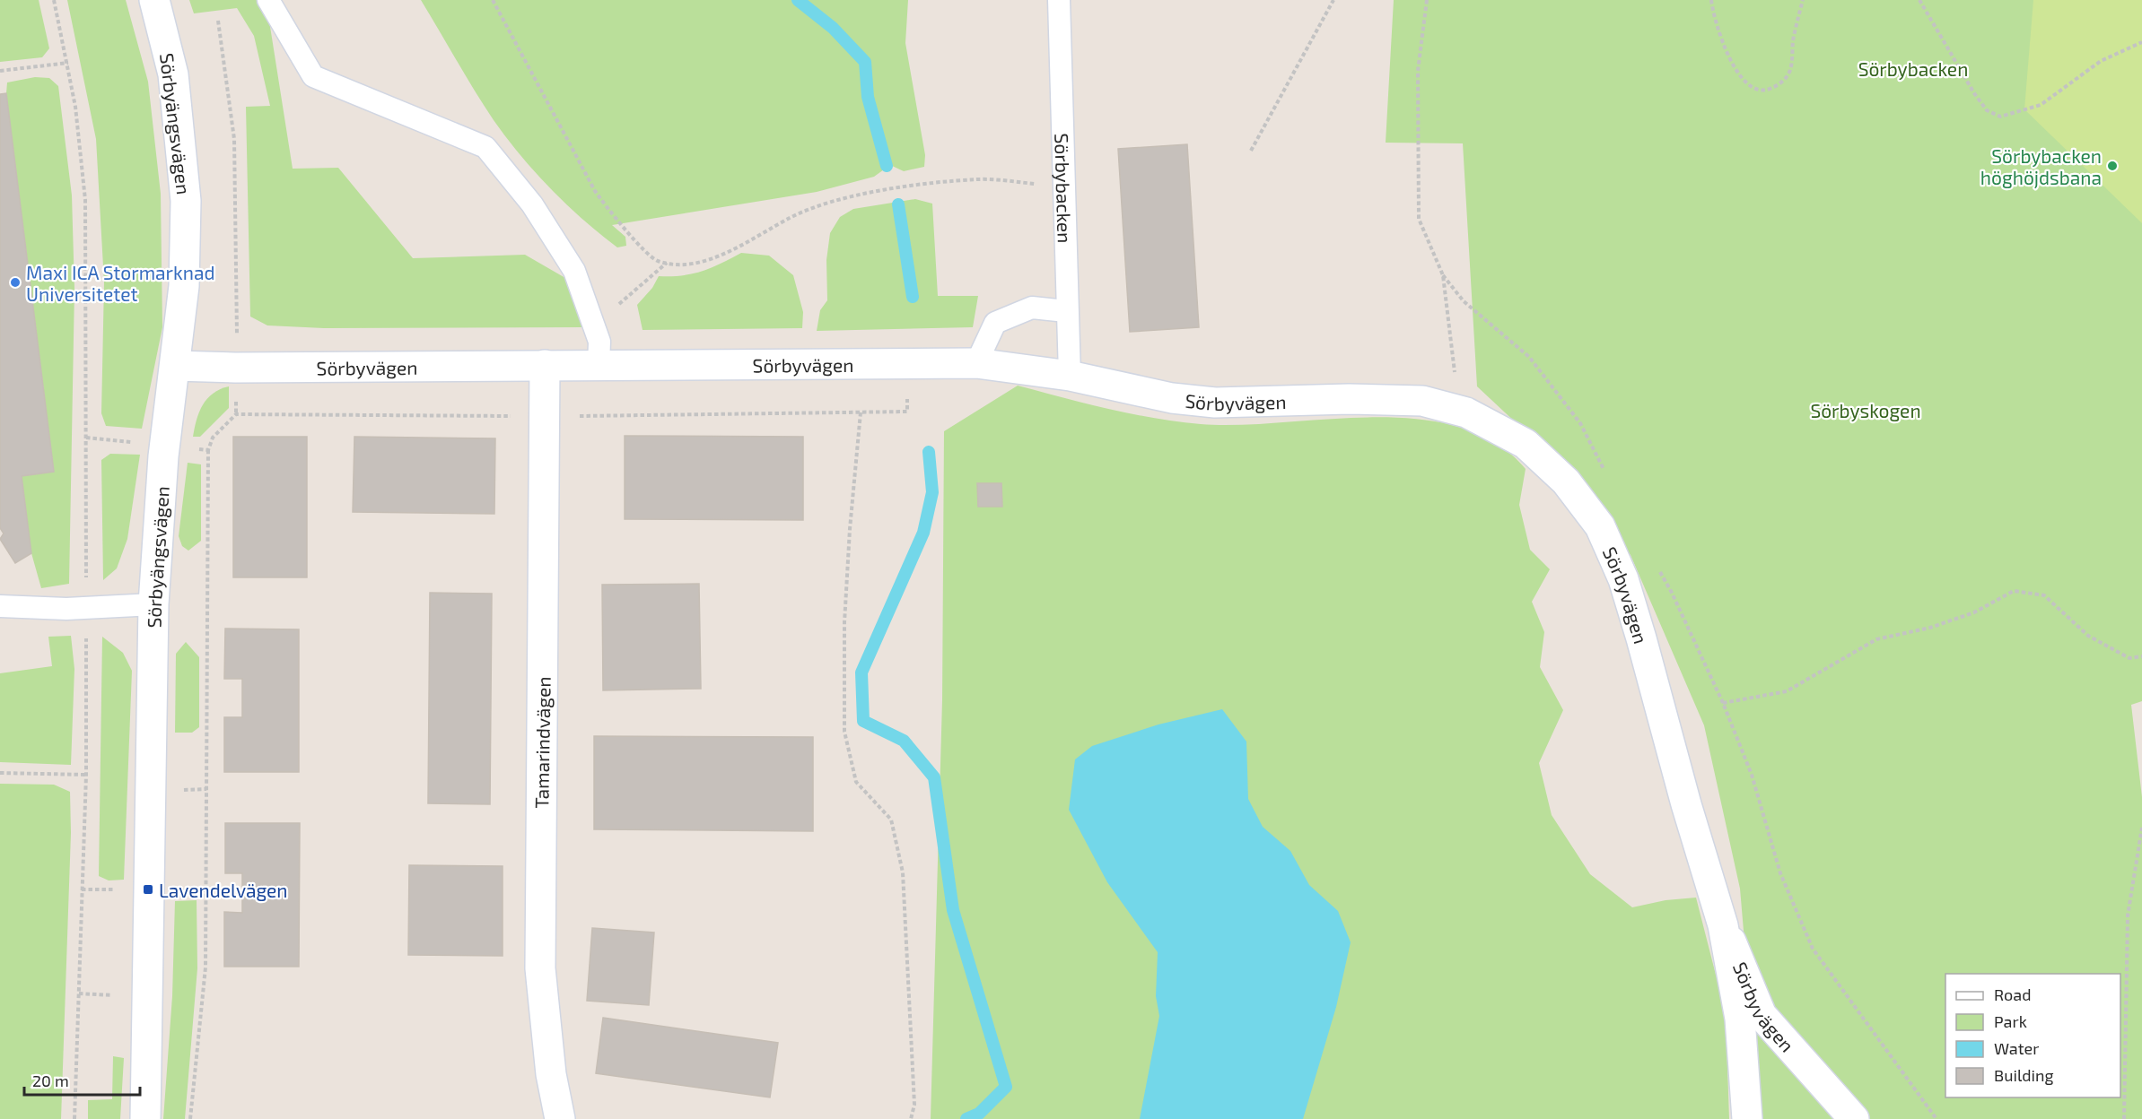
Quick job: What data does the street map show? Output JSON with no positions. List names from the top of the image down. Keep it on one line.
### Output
{"streets":{"street":["Sörbyängsvägen","Sörbyvägen","Tamarindvägen"],"lane":["Sörbybacken"]},"crossings":[["Sörbyängsvägen","Sörbyvägen"],["Sörbybacken","Sörbyvägen"],["Sörbyvägen","Tamarindvägen"]],"parks":["Sörbybacken","Sörbyskogen"],"places":{"other":["Sörbybacken höghöjdsbana","Maxi ICA Stormarknad Universitetet"],"transit":["Lavendelvägen"]},"legend":["Road","Park","Water","Building"],"scale_bar":"20 m"}
